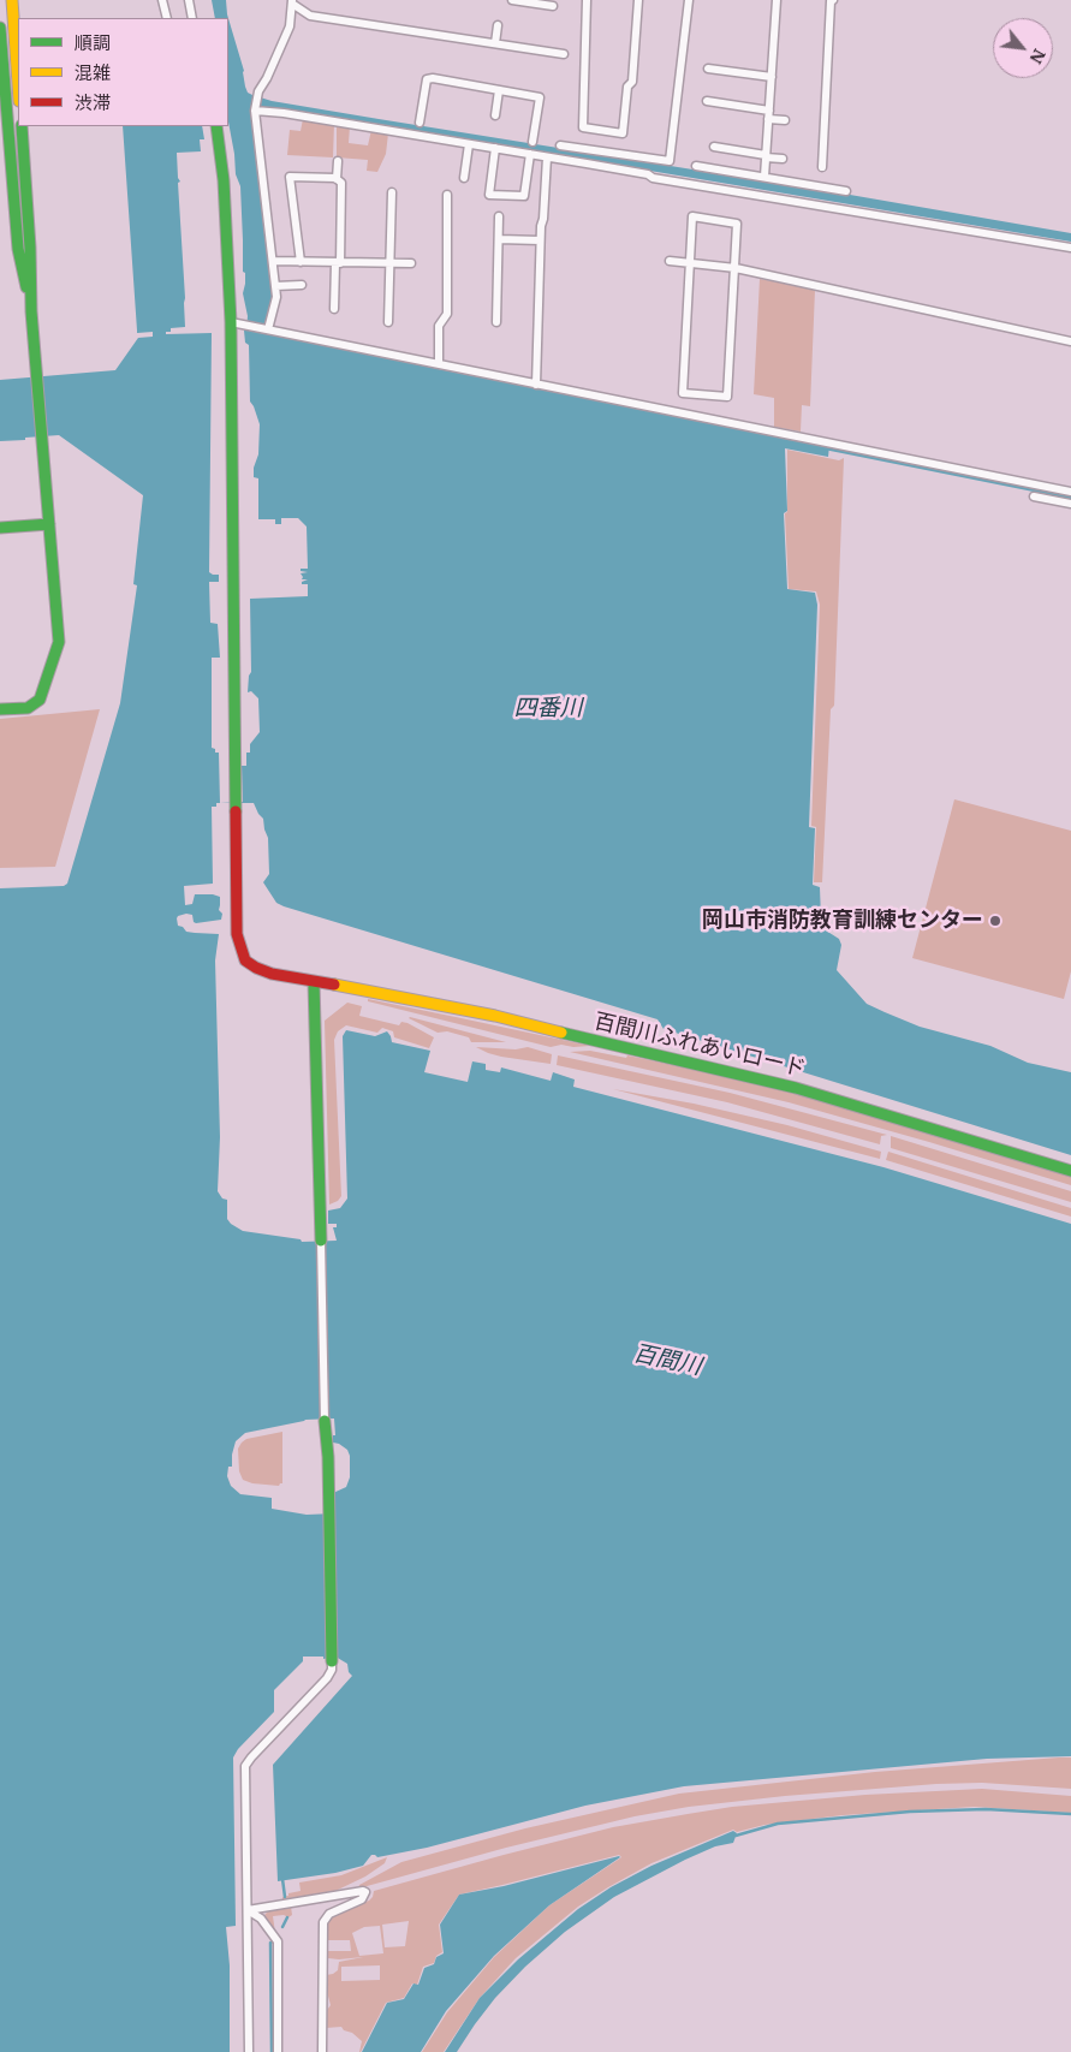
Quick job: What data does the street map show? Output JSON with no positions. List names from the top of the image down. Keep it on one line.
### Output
{"streets":{"street":["百間川ふれあいロード"]},"water":["四番川","百間川"],"places":["岡山市消防教育訓練センター"],"legend":["順調","混雑","渋滞"],"north":"bottom right"}
